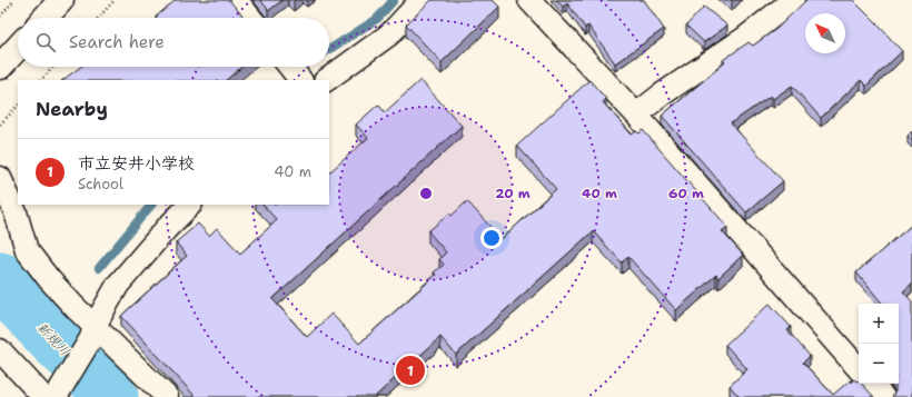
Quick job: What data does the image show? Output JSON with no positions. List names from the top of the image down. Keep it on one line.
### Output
{"water":["新規川"],"north":"top left","page":{"search":"Search here","heading":"Nearby","list":[{"mark":"1","name":"市立安井小学校","note":"School","value":"40 m"}],"map_buttons":["+","−"],"pins":"1"},"rings":["20 m","40 m","60 m"]}
